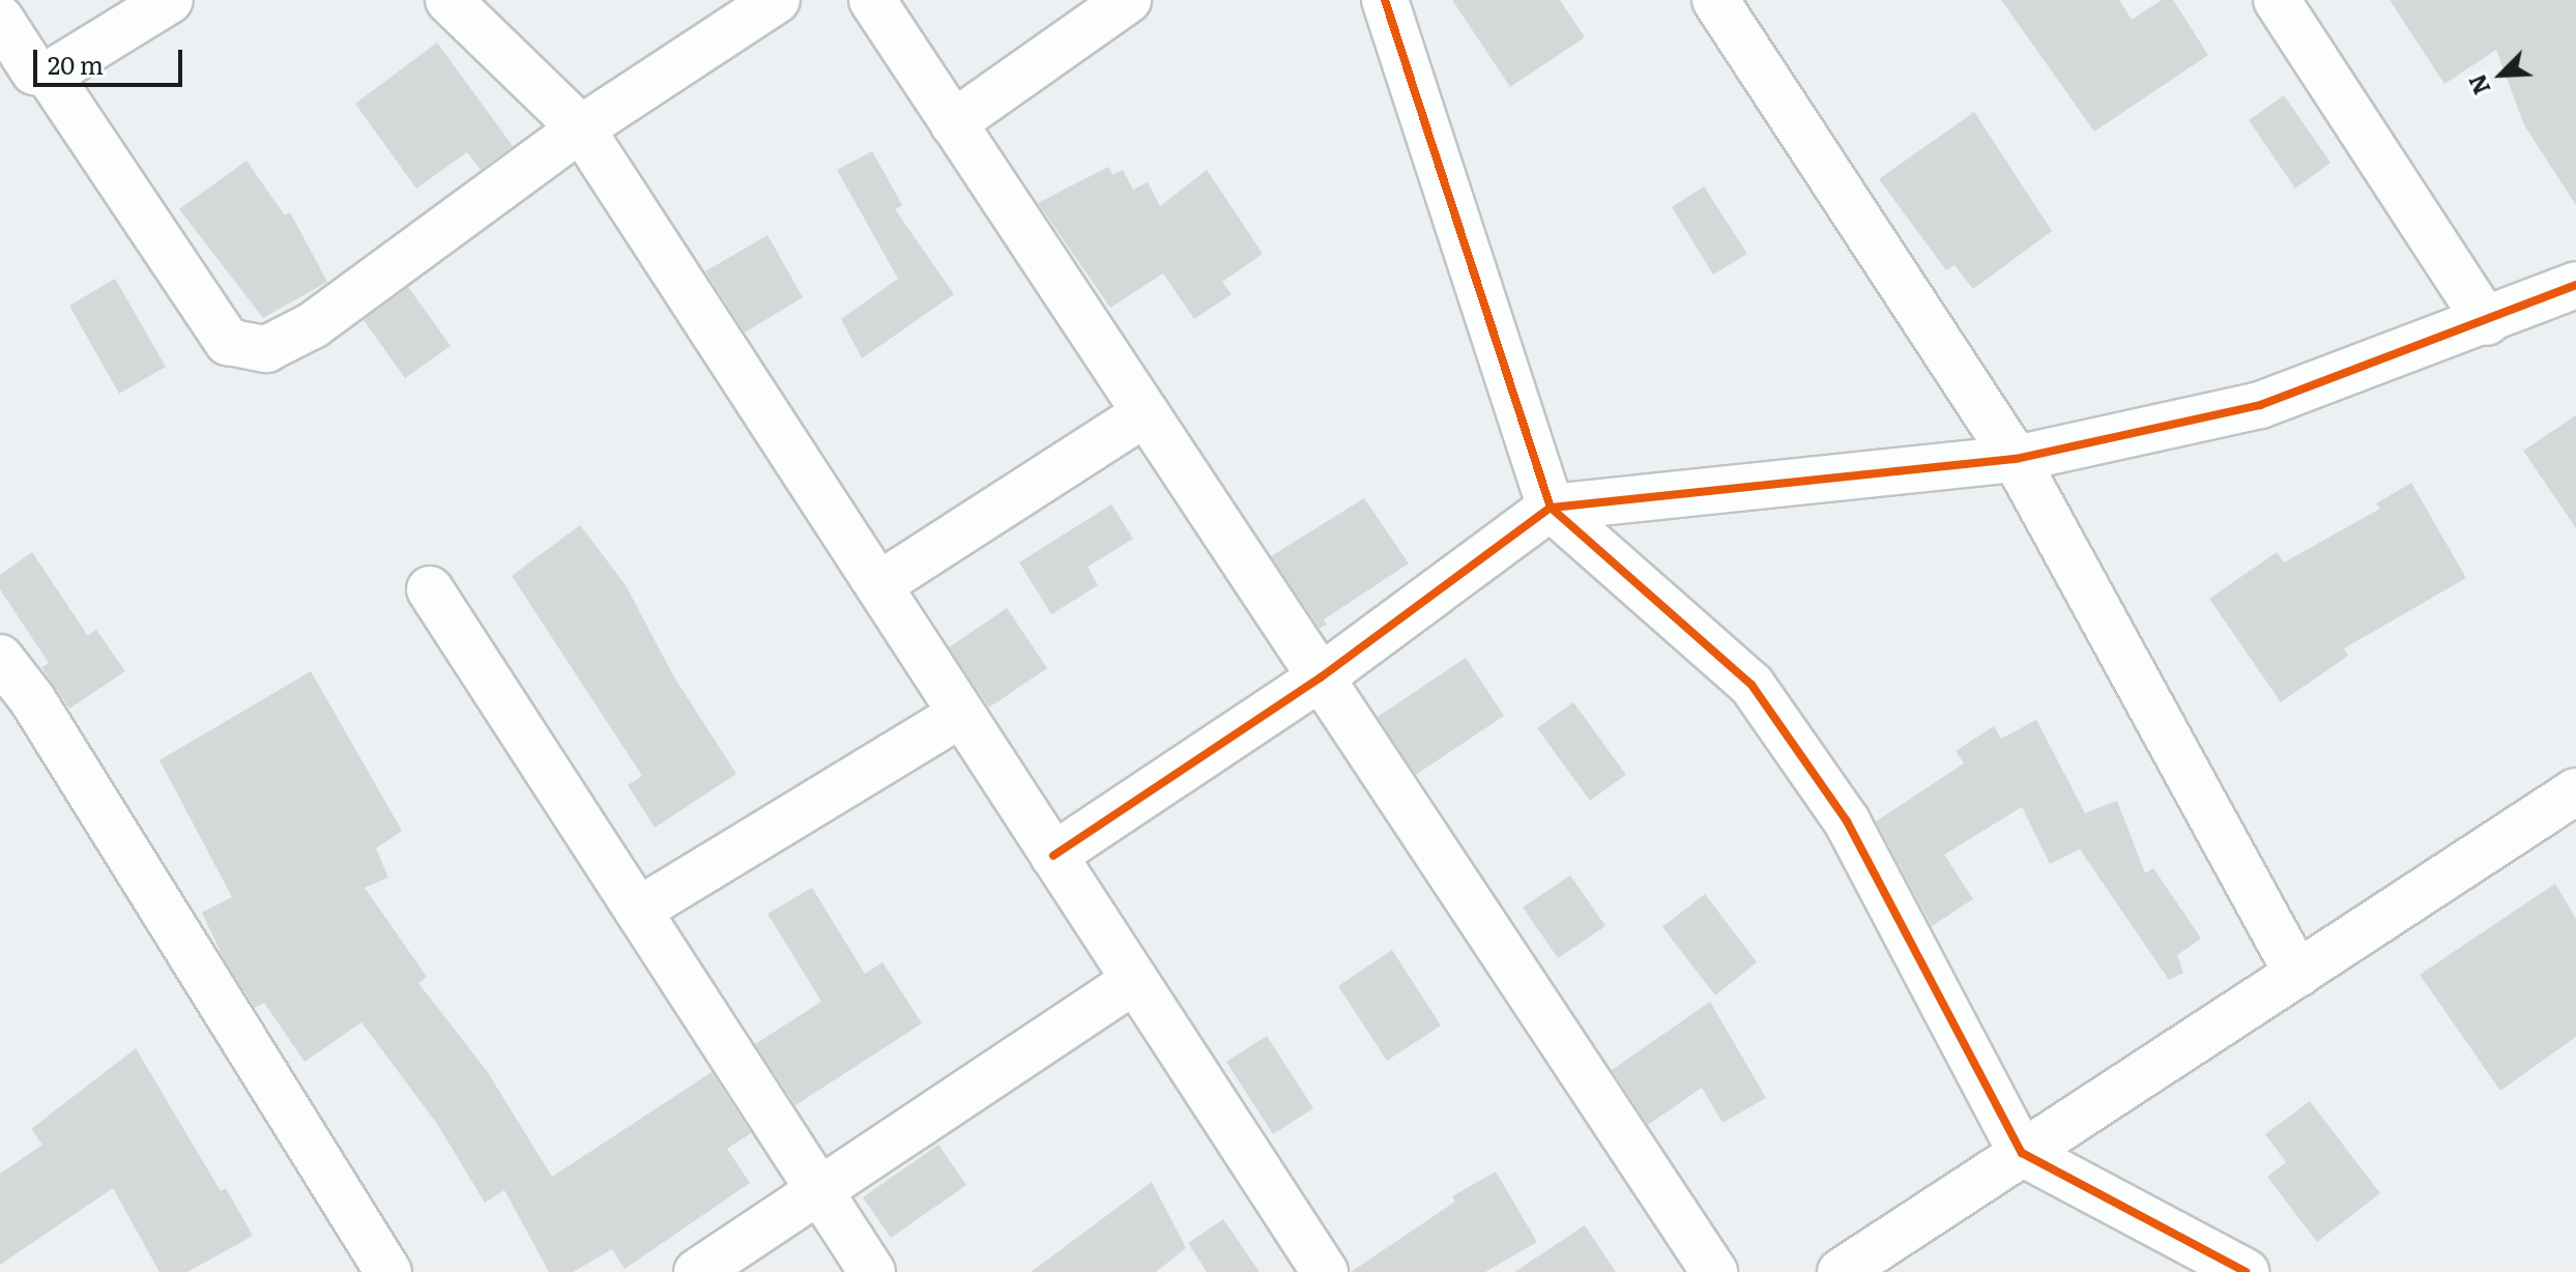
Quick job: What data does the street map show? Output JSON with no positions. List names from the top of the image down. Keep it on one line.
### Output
{"scale_bar":"20 m","north":"bottom left"}
